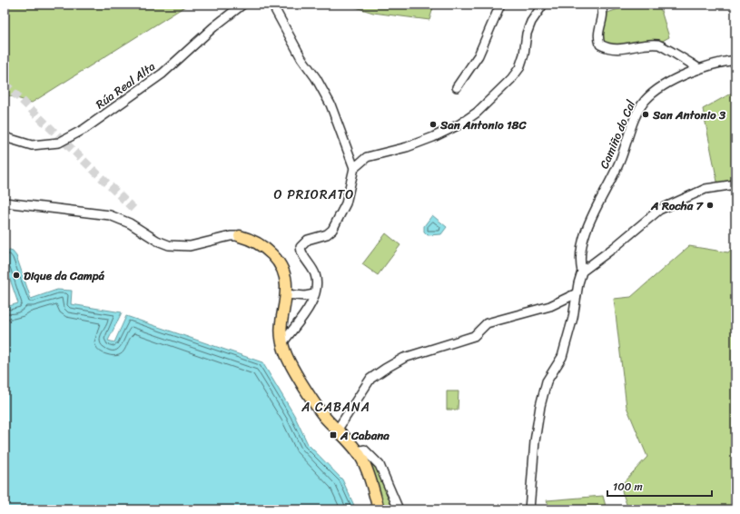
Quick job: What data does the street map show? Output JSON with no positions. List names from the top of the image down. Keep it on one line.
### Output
{"streets":{"street":["Rúa Real Alta","Camiño do Cal"]},"districts":["O PRIORATO","A CABANA"],"places":{"other":["San Antonio 3","San Antonio 18C","A Rocha 7","Dique da Campá"],"transit":["A Cabana"]},"scale_bar":"100 m"}
